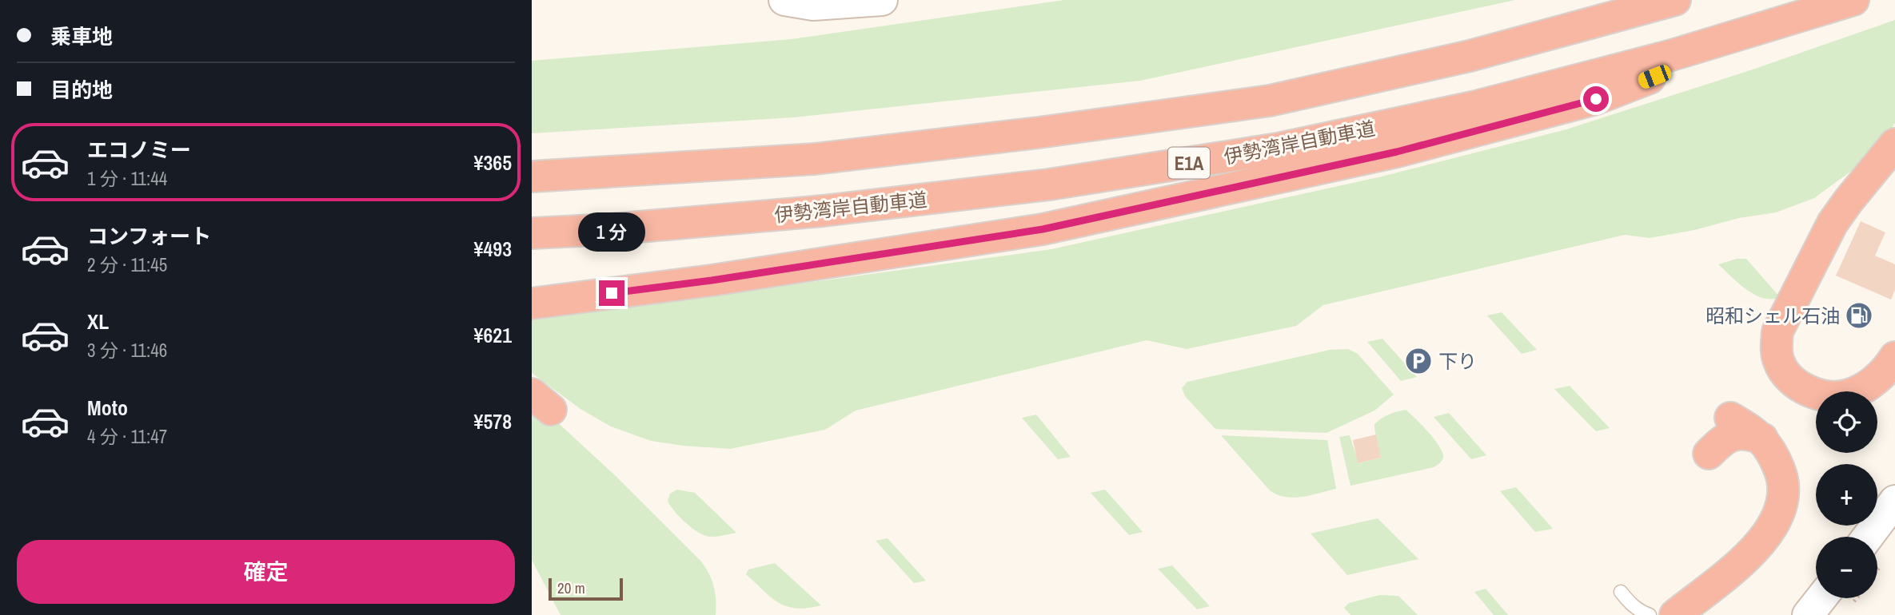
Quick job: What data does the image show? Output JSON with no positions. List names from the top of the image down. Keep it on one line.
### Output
{"streets":{"highway":["伊勢湾岸自動車道","E1A"]},"places":{"fuel station":["昭和シェル石油"],"parking":["下り"]},"scale_bar":"20 m","page":{"banner":["乗車地","目的地"],"list":[{"name":"エコノミー","note":"1 分 · 11:44","value":"¥365"},{"name":"コンフォート","note":"2 分 · 11:45","value":"¥493"},{"name":"XL","note":"3 分 · 11:46","value":"¥621"},{"name":"Moto","note":"4 分 · 11:47","value":"¥578"}],"bubble":"1 分","map_buttons":["+","−"],"buttons":"確定","scale":"20 m"}}
